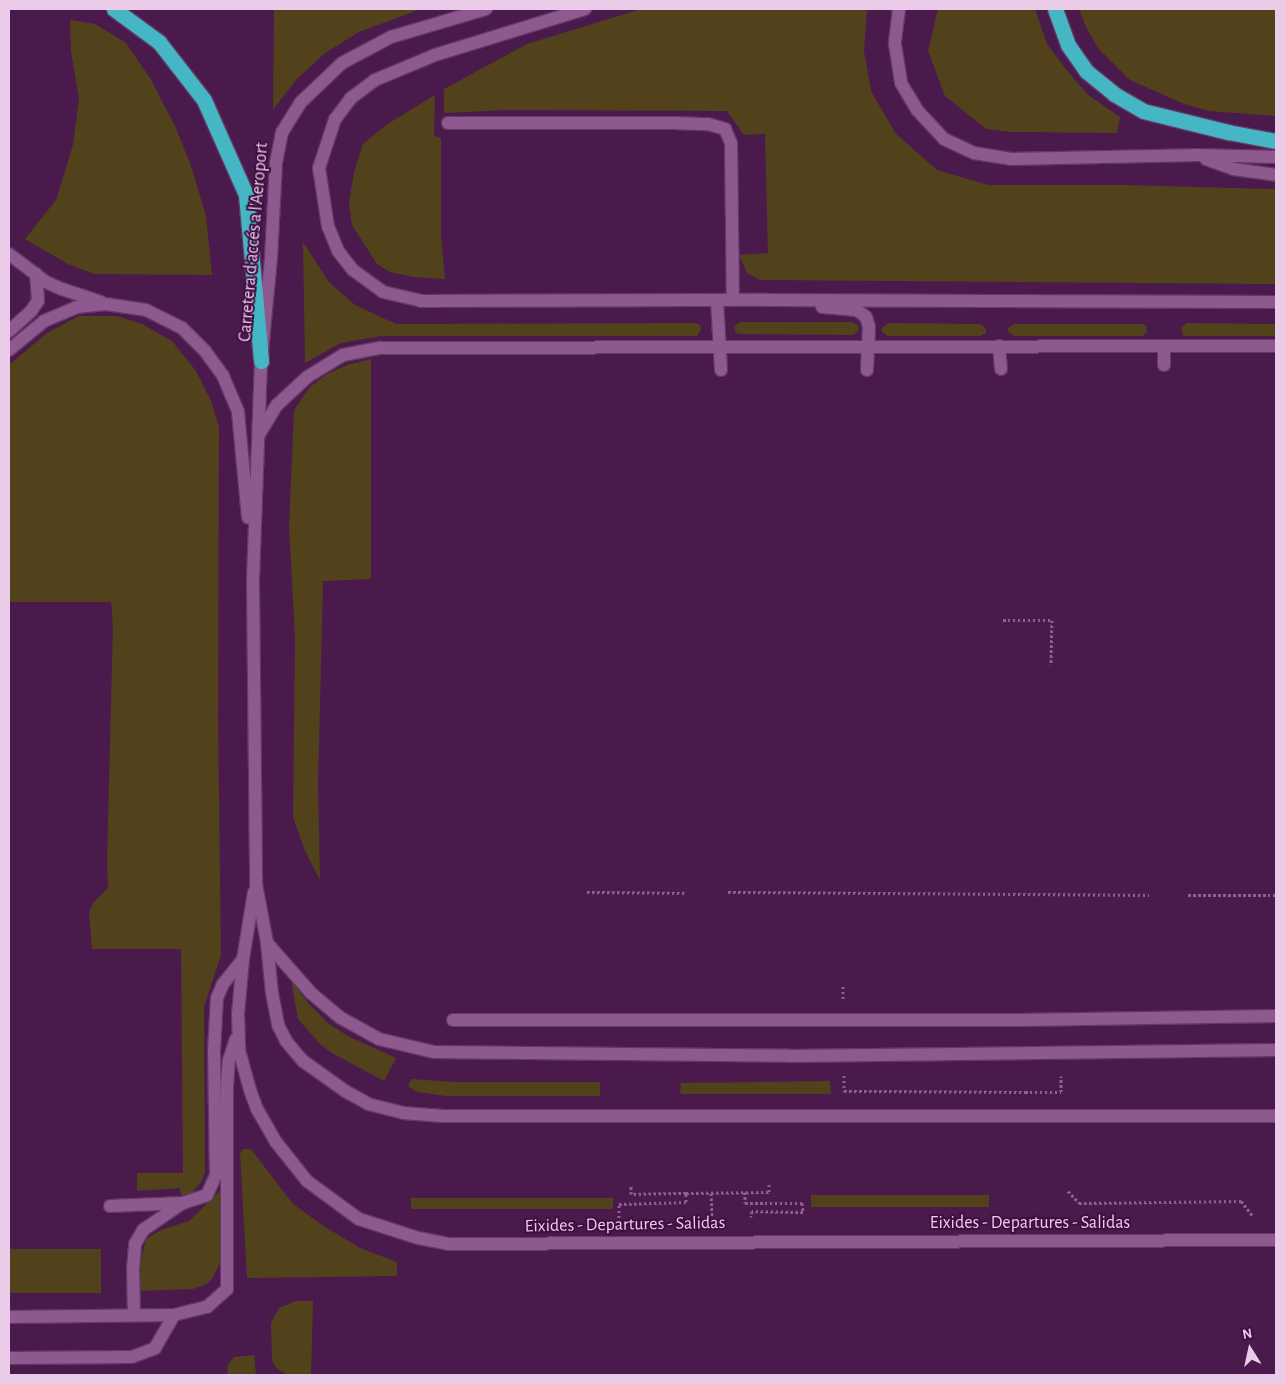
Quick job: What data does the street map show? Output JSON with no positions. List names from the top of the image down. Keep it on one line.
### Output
{"streets":{"street":["Carretera d'accés a l'Aeroport","Eixides - Departures - Salidas"]},"north":"top"}
